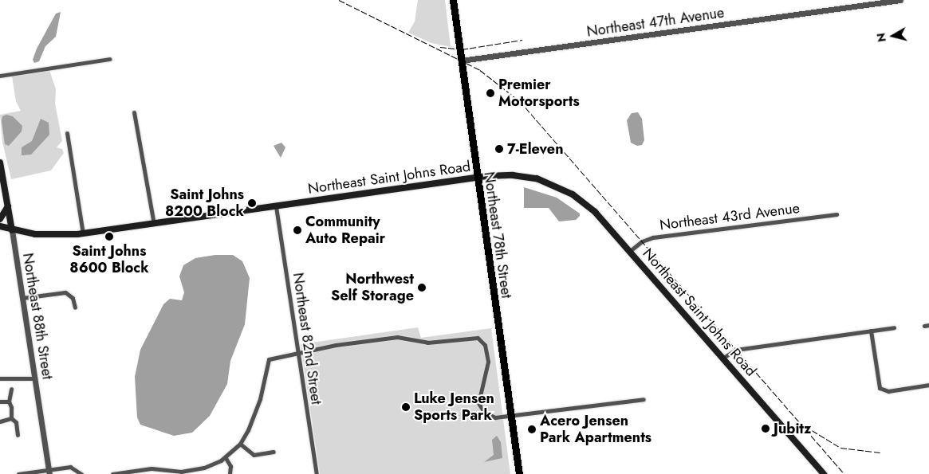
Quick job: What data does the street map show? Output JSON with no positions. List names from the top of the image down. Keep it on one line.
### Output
{"streets":{"main road":["Northeast Saint Johns Road","Northeast 78th Street","Northeast 88th Street"],"street":["Northeast 47th Avenue","Northeast 43rd Avenue","Northeast 82nd Street"]},"crossings":[["Northeast 47th Avenue","Northeast 78th Street"],["Northeast Saint Johns Road","Northeast 43rd Avenue"],["Northeast Saint Johns Road","Northeast 78th Street"],["Northeast Saint Johns Road","Northeast 88th Street"],["Northeast Saint Johns Road","Northeast 82nd Street"]],"places":["Premier Motorsports","7-Eleven","Saint Johns 8200 Block","Community Auto Repair","Saint Johns 8600 Block","Northwest Self Storage","Luke Jensen Sports Park","Jubitz","Acero Jensen Park Apartments"],"north":"left"}
